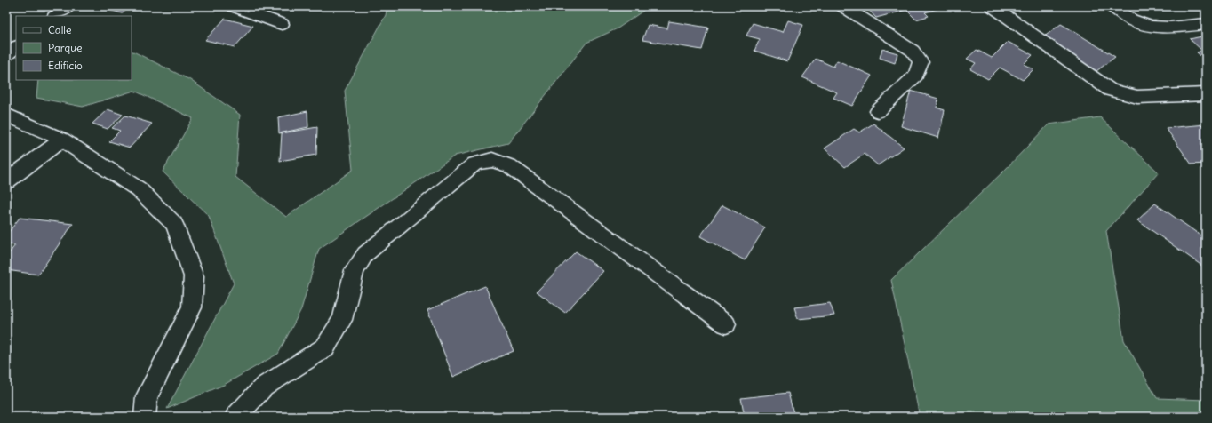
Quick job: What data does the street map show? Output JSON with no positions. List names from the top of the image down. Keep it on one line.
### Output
{"legend":["Calle","Parque","Edificio"]}
